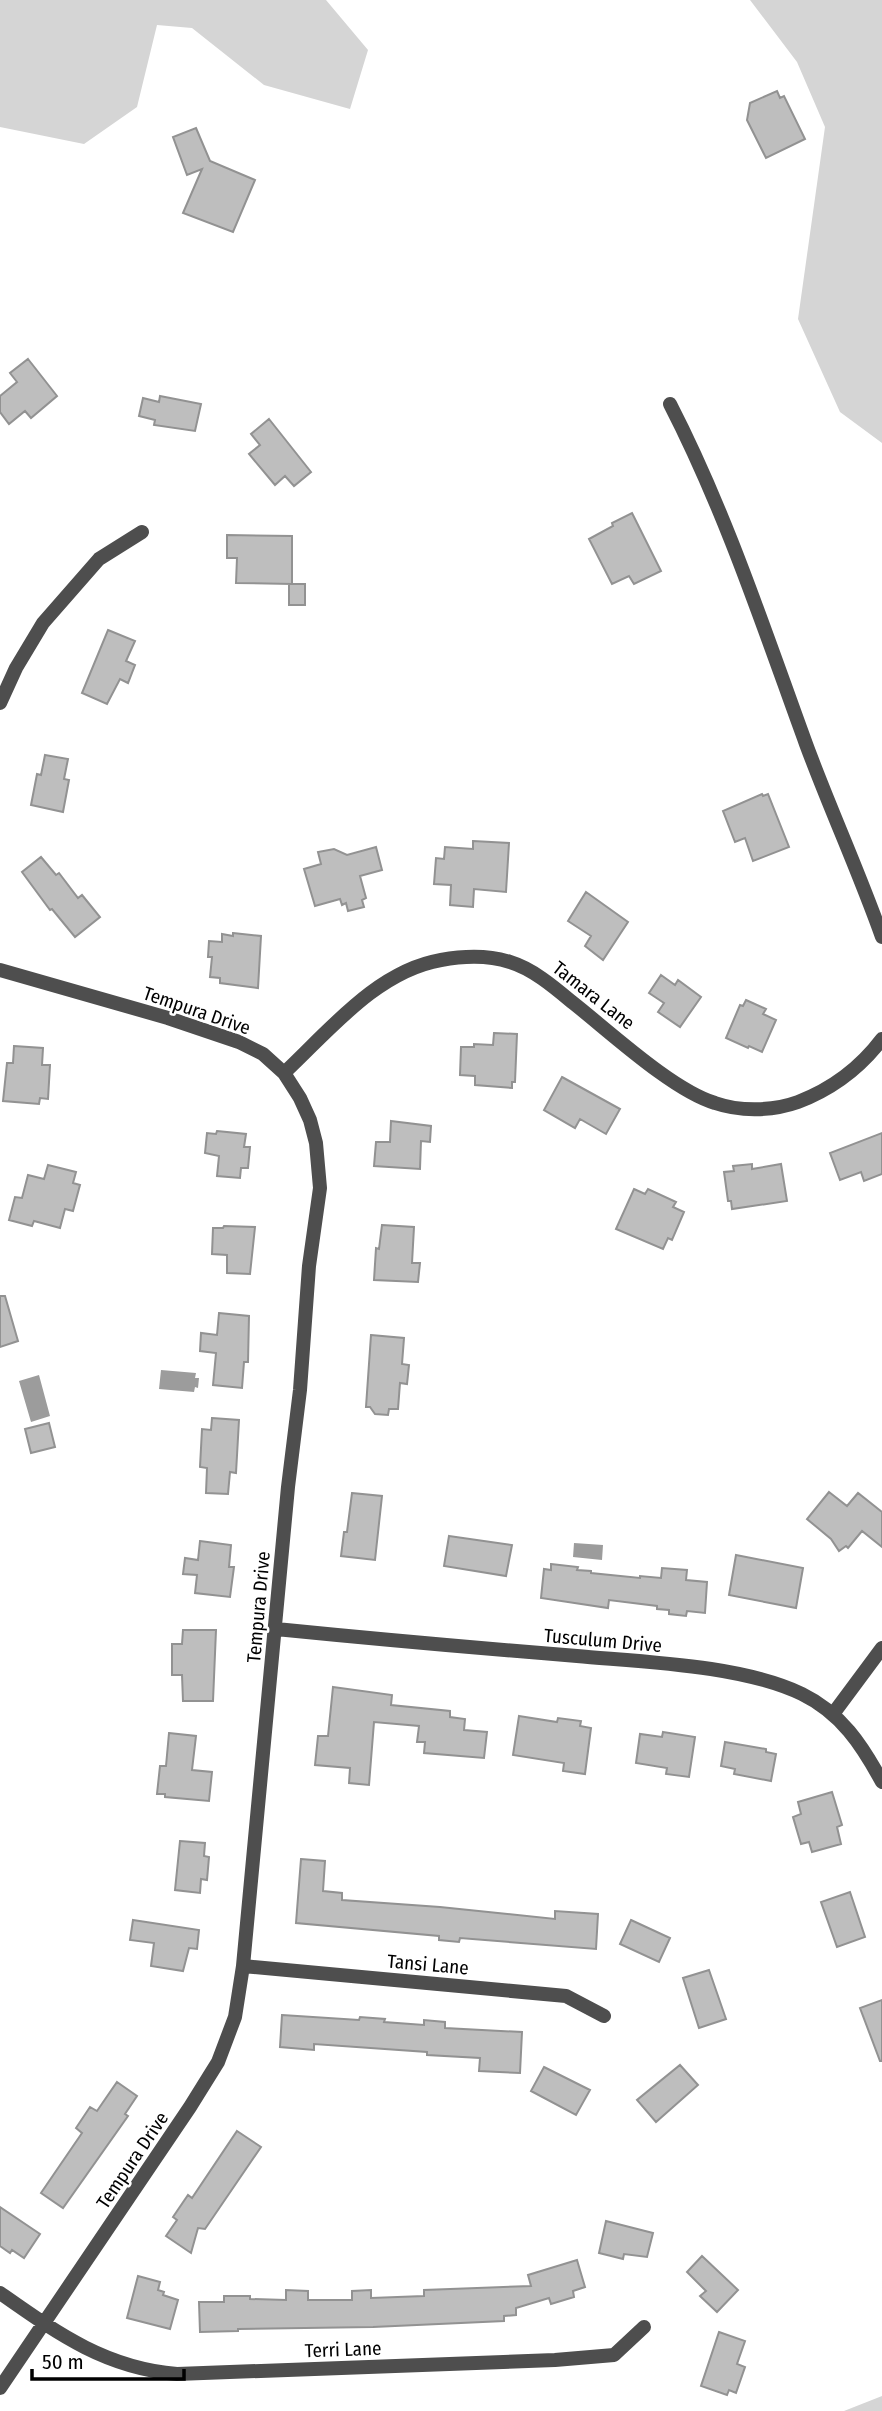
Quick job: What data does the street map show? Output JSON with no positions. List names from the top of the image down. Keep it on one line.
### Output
{"streets":{"street":["Tamara Lane","Tempura Drive","Tusculum Drive","Tansi Lane","Terri Lane"]},"crossings":[["Tamara Lane","Tempura Drive"],["Tempura Drive","Tusculum Drive"],["Tempura Drive","Tansi Lane"],["Tempura Drive","Terri Lane"]],"scale_bar":"50 m"}
